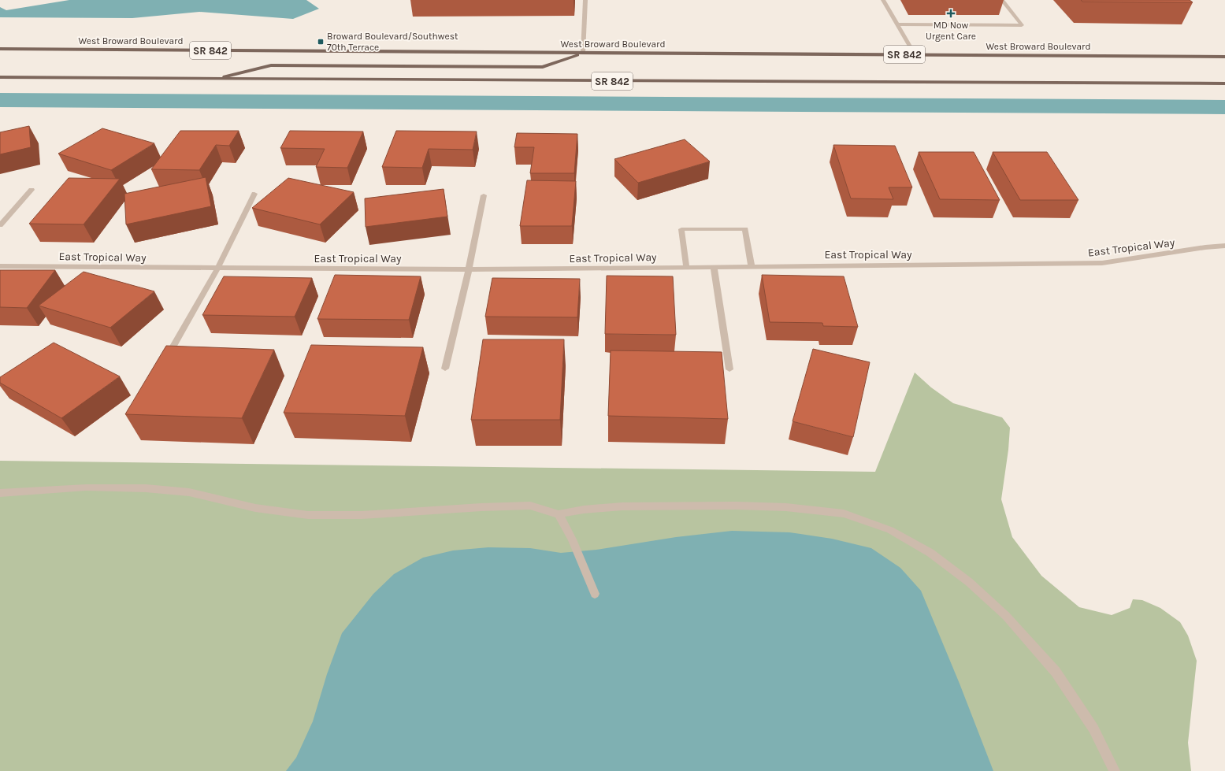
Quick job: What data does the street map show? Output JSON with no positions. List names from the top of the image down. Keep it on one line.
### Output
{"streets":{"main road":["West Broward Boulevard","SR 842"],"street":["East Tropical Way"]},"places":{"health":["MD Now Urgent Care"],"transit":["Broward Boulevard/Southwest 70th Terrace"]}}
